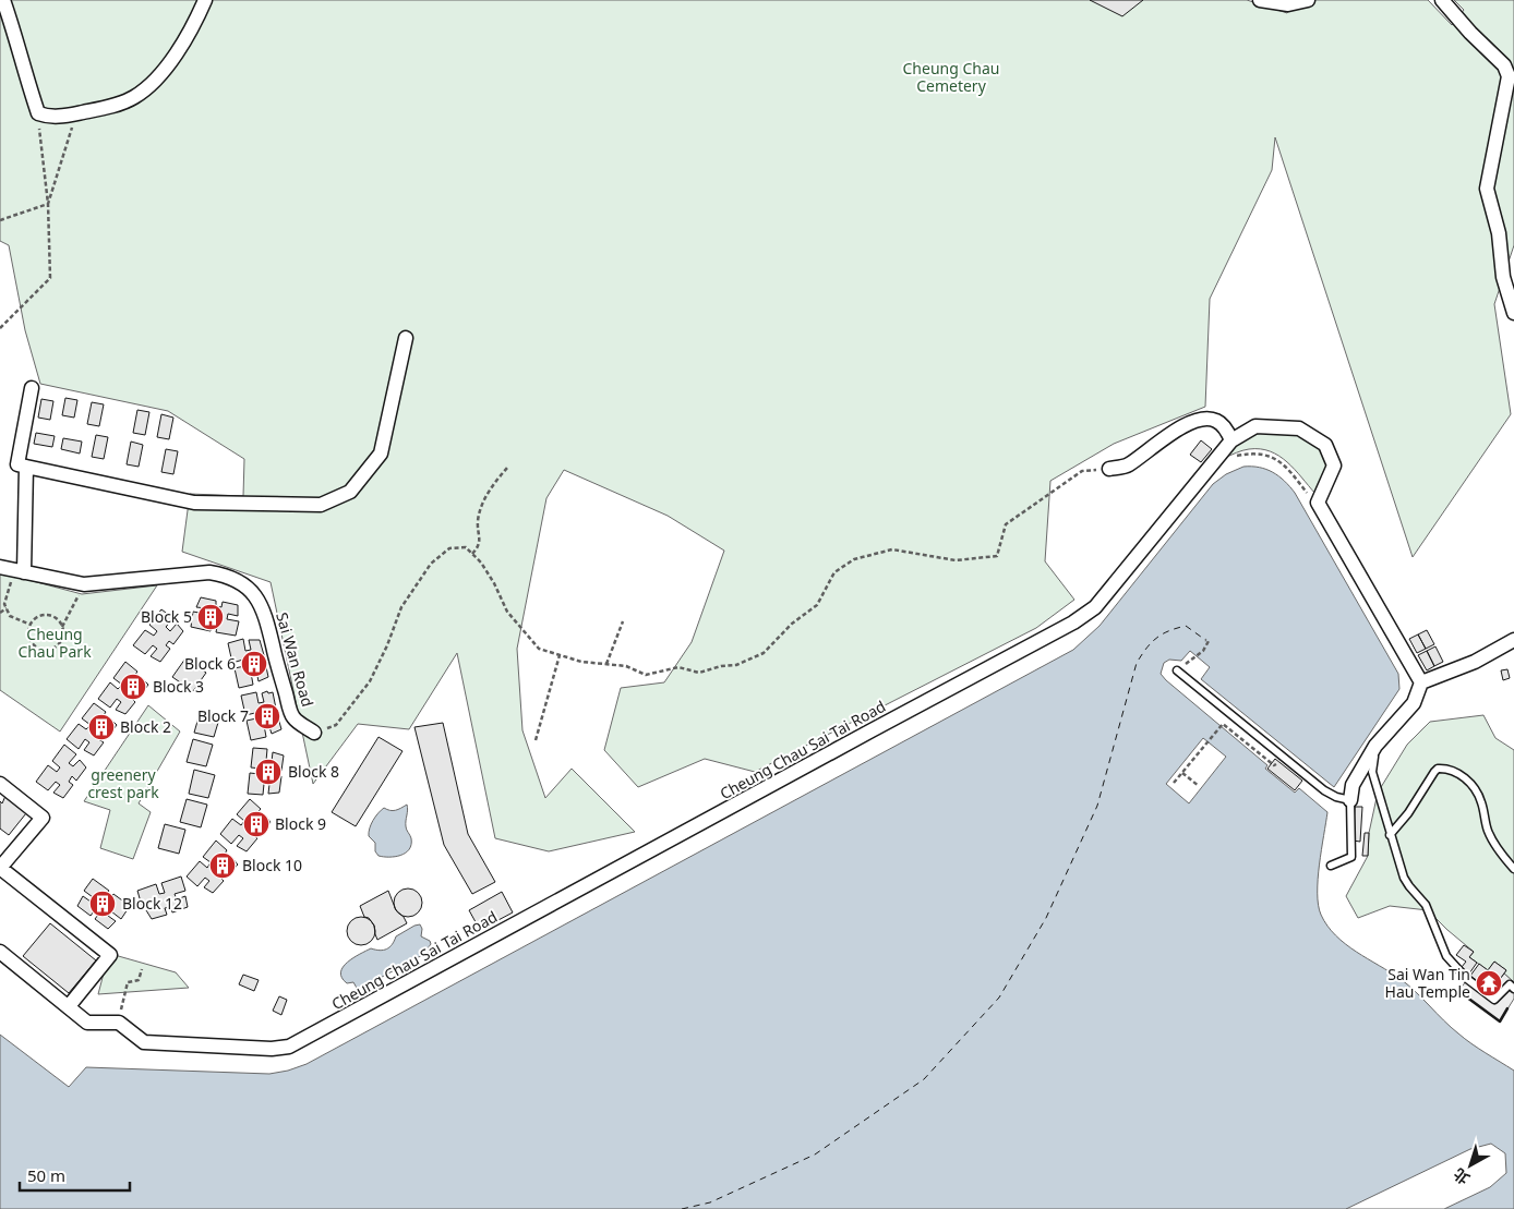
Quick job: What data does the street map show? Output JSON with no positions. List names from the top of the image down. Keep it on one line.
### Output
{"streets":{"street":["Sai Wan Road","Cheung Chau Sai Tai Road"]},"parks":["Cheung Chau Cemetery","Cheung Chau Park","greenery crest park"],"places":{"building":["Block 5","Block 6","Block 3","Block 7","Block 2","Block 8","Block 9","Block 10","Block 12"],"temple":["Sai Wan Tin Hau Temple"]},"scale_bar":"50 m","north":"bottom left"}
